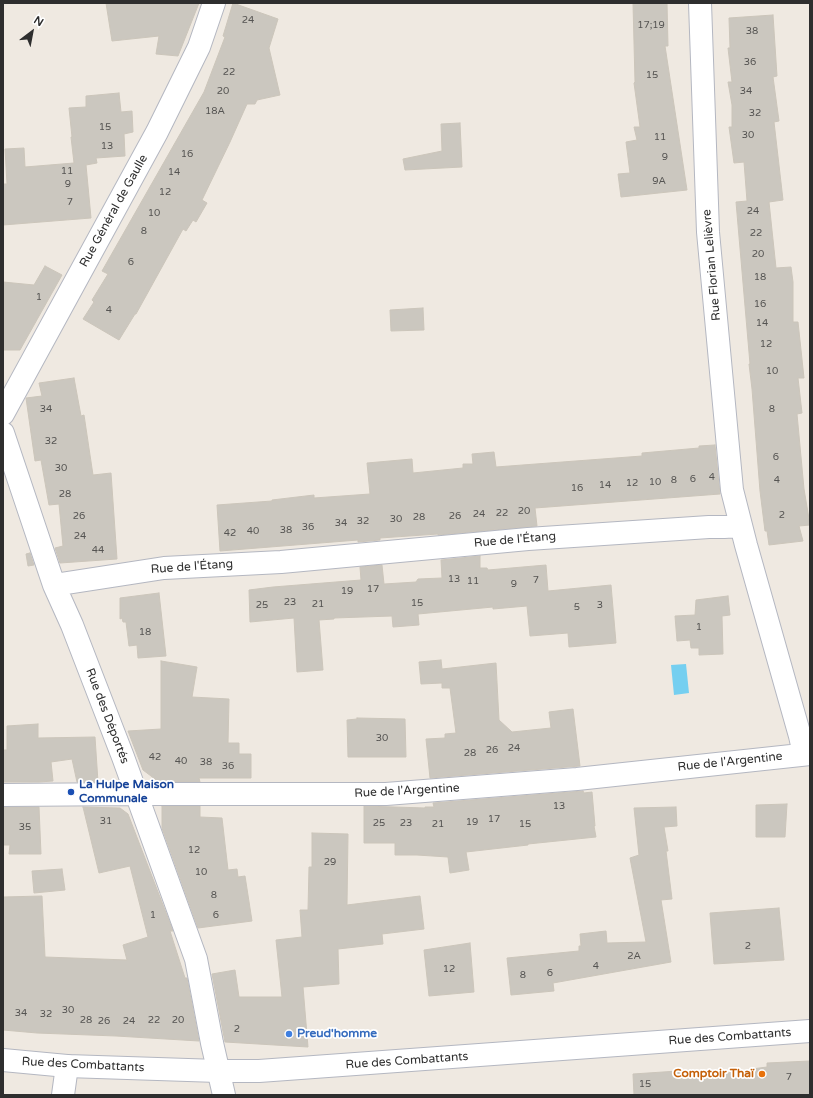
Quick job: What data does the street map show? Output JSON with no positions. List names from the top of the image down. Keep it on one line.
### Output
{"streets":{"street":["Rue Général de Gaulle","Rue Florian Lelièvre","Rue de l'Étang","Rue des Déportés","Rue de l'Argentine","Rue des Combattants"]},"crossings":[["Rue Florian Lelièvre","Rue de l'Étang"],["Rue de l'Étang","Rue des Déportés"],["Rue des Déportés","Rue de l'Argentine"],["Rue des Déportés","Rue des Combattants"]],"places":["La Hulpe Maison Communale","Preud'homme","Comptoir Thaï"],"house_numbers":["24","17;19","38","36","22","15","20","34","18A","32","15","30","11","13","16","9","11","14","9A","9","12","7","24","10","8","22","20","6","18","1","16","4","14","12","10","34","8","32","6","30","4","6","8","4","10","12","14","16","28","20","22","24","2","26","26","28","30","32","34","36","38","40","42","24","44","13","7","11","9","17","19","23","15","21","25","3","5","1","18","30","24","26","28","42","40","38","36","13","17","31","19","25","23","21","15","35","12","29","10","8","1","6","2","2A","4","12","6","8","30","34","32","28","22","20","26","24","2","7","15"],"north":"top right"}
